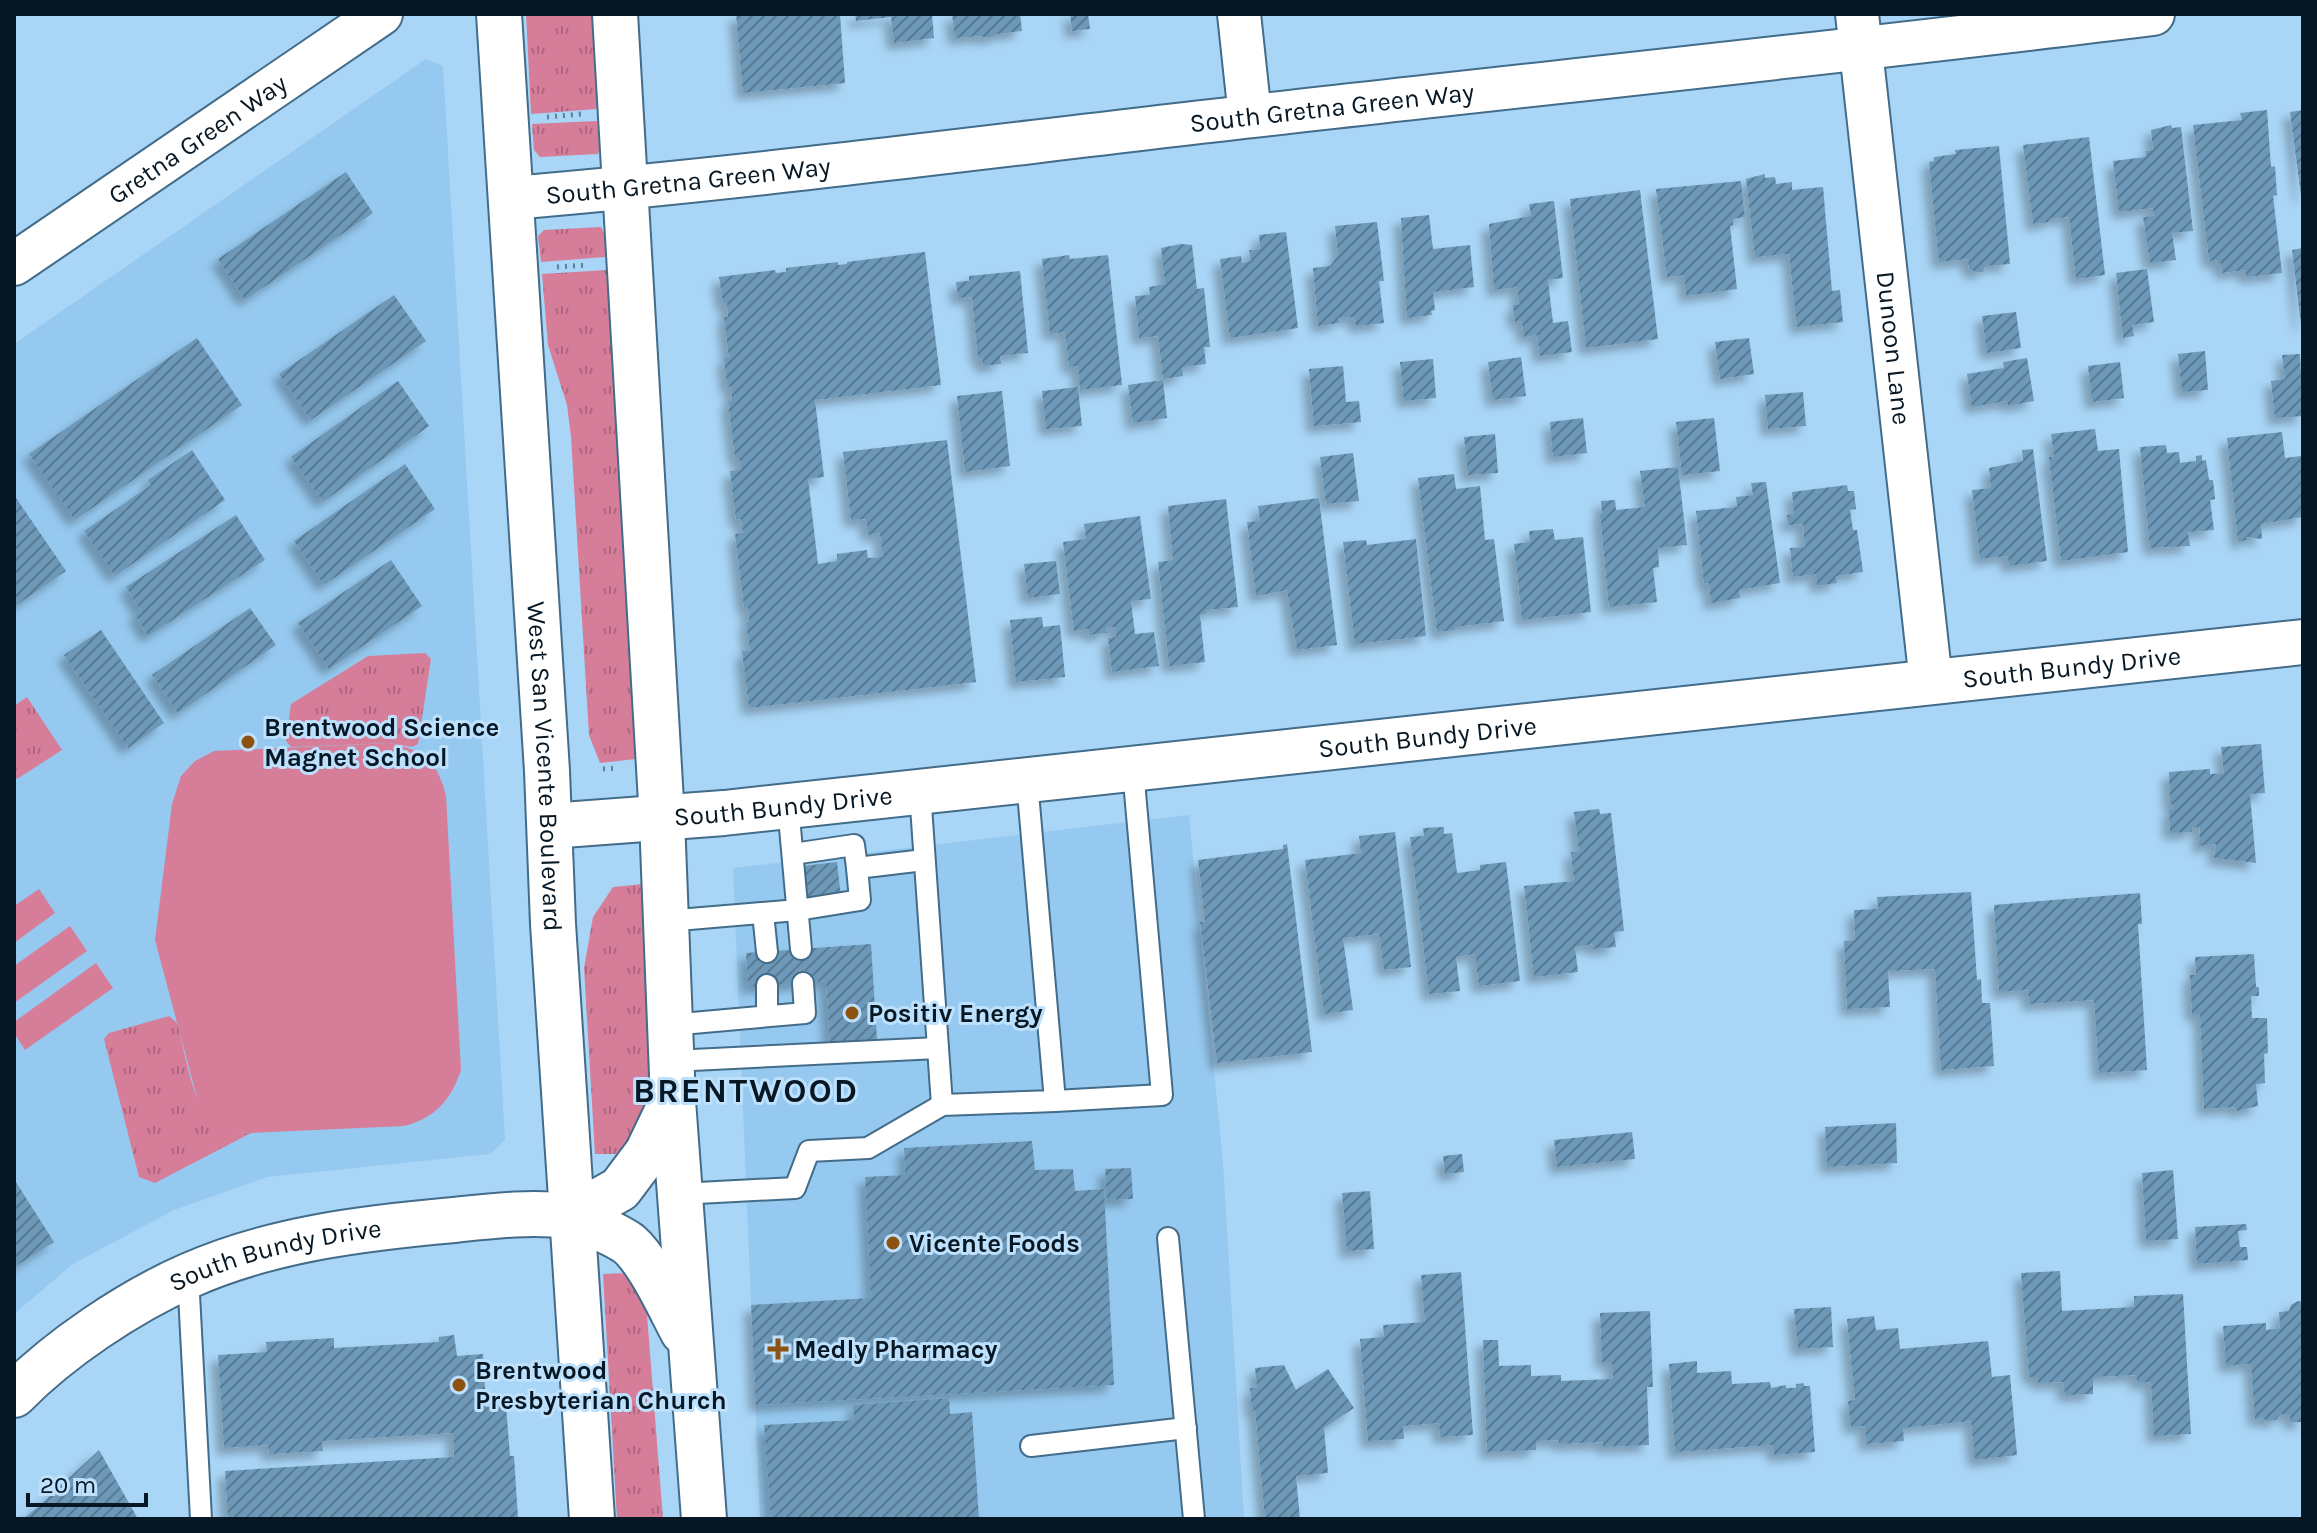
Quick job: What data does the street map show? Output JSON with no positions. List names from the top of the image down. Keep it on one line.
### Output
{"streets":{"main road":["South Bundy Drive","West San Vicente Boulevard"],"street":["South Gretna Green Way","Gretna Green Way","Dunoon Lane"]},"crossings":[["South Gretna Green Way","Dunoon Lane"],["South Gretna Green Way","West San Vicente Boulevard"],["Dunoon Lane","South Bundy Drive"],["South Bundy Drive","West San Vicente Boulevard"]],"districts":["BRENTWOOD"],"places":{"other":["Brentwood Science Magnet School","Positiv Energy","Vicente Foods","Brentwood Presbyterian Church"],"health":["Medly Pharmacy"]},"scale_bar":"20 m"}
